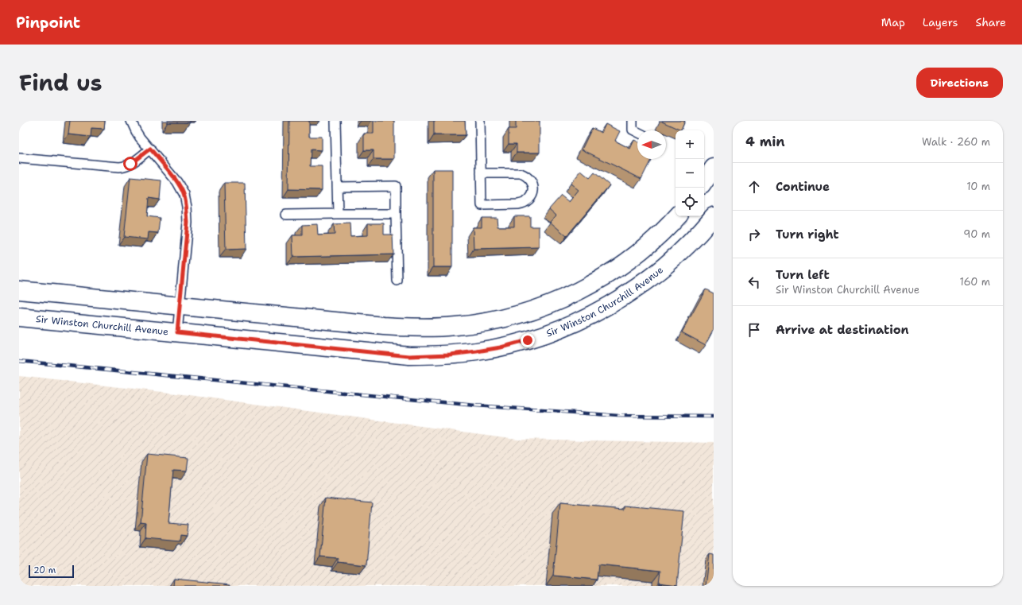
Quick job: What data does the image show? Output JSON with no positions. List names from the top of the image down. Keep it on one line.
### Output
{"streets":{"main road":["Sir Winston Churchill Avenue"]},"scale_bar":"20 m","north":"left","page":{"header":"Pinpoint","nav":["Map","Layers","Share"],"title":"Find us","buttons":"Directions","heading":["4 min","Walk · 260 m"],"map_buttons":["+","−"],"list":[["Continue","10 m"],["Turn right","90 m"],["Turn left","Sir Winston Churchill Avenue","160 m"],"Arrive at destination"],"scale":"20 m"}}
